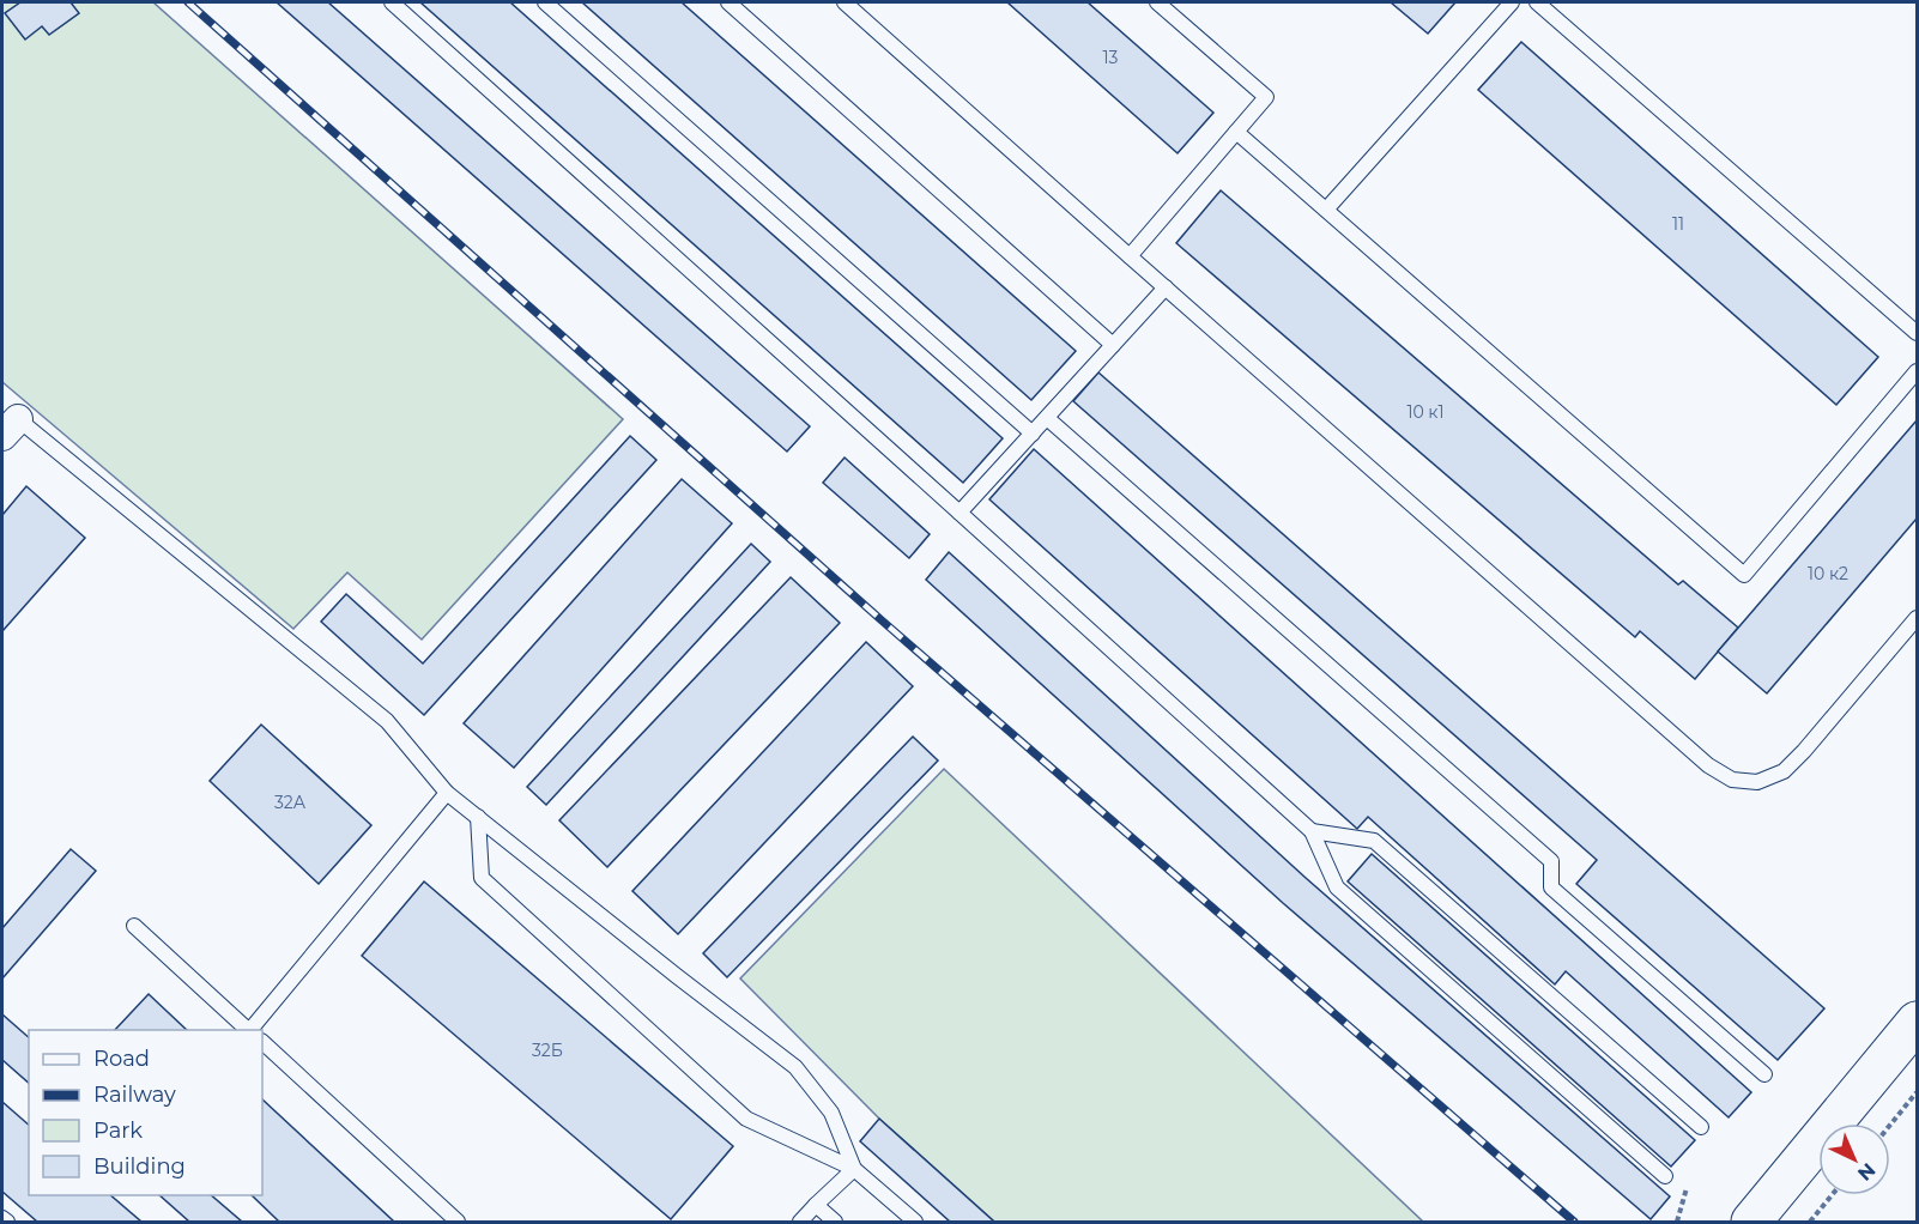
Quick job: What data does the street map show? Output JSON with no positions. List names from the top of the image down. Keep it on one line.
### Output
{"house_numbers":["13","11","10 к1","10 к2","32А","32Б"],"legend":["Road","Railway","Park","Building"],"north":"bottom right"}
